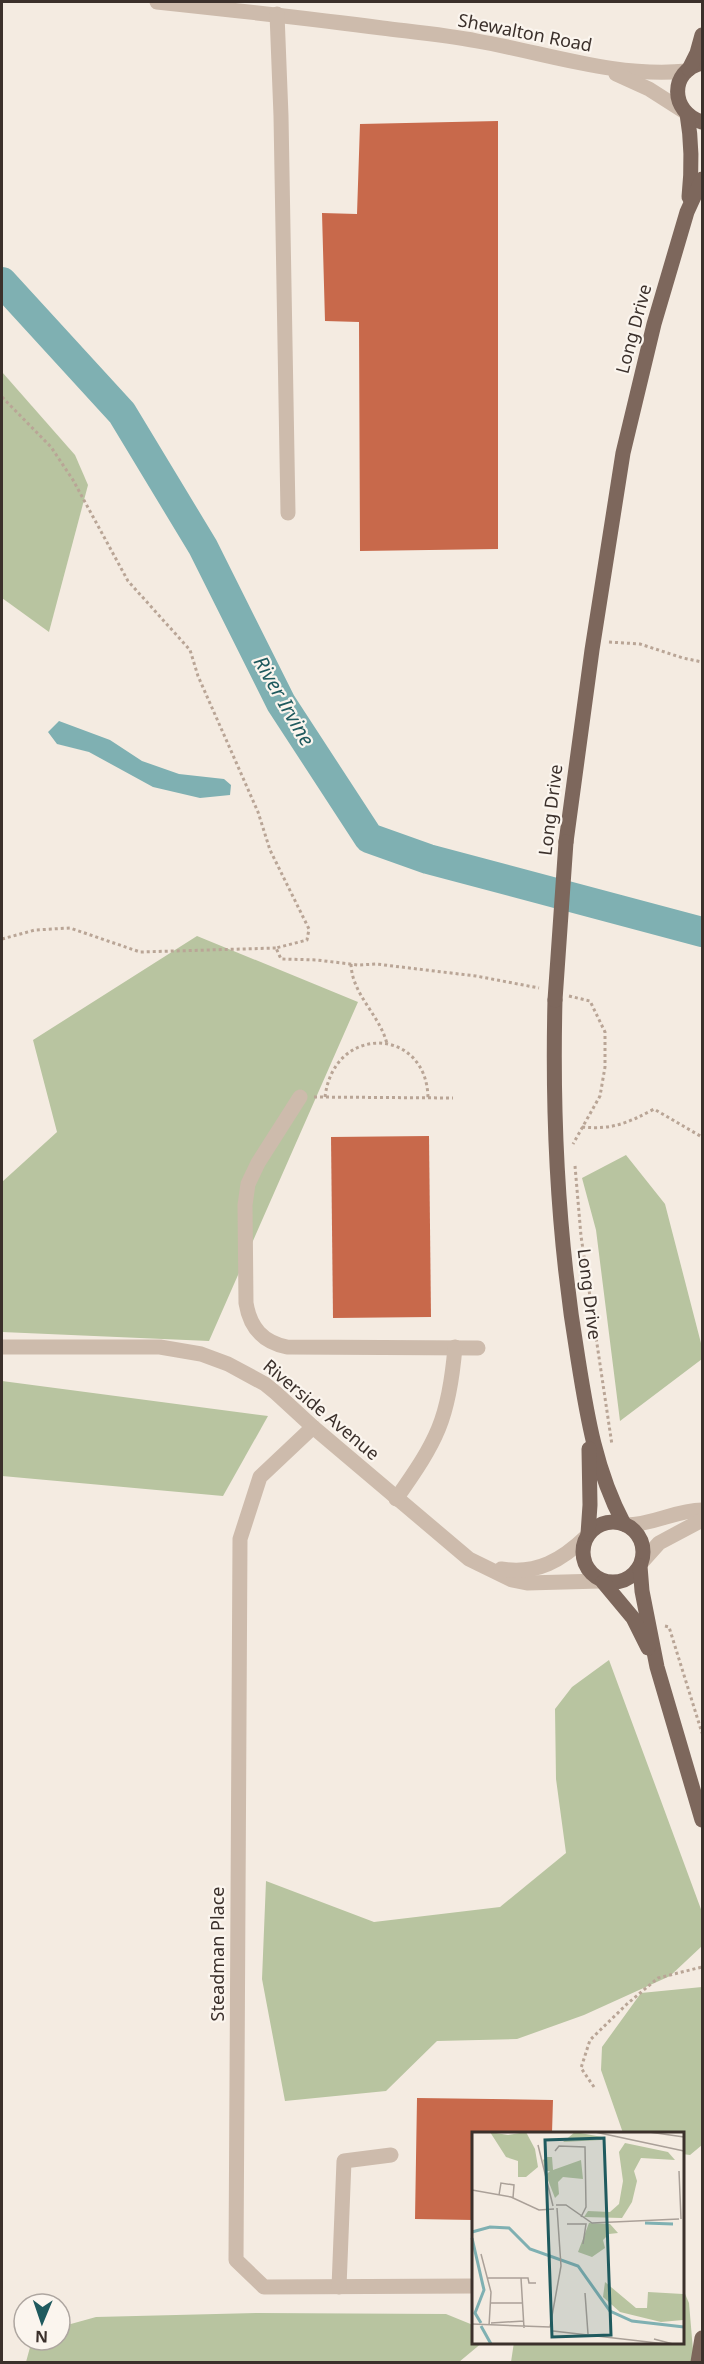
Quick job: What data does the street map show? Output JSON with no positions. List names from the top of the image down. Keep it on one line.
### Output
{"streets":{"main road":["Long Drive"],"street":["Shewalton Road","Riverside Avenue","Steadman Place"]},"crossings":[["Shewalton Road","Long Drive"],["Long Drive","Riverside Avenue"],["Riverside Avenue","Steadman Place"]],"water":["River Irvine"],"north":"bottom"}
